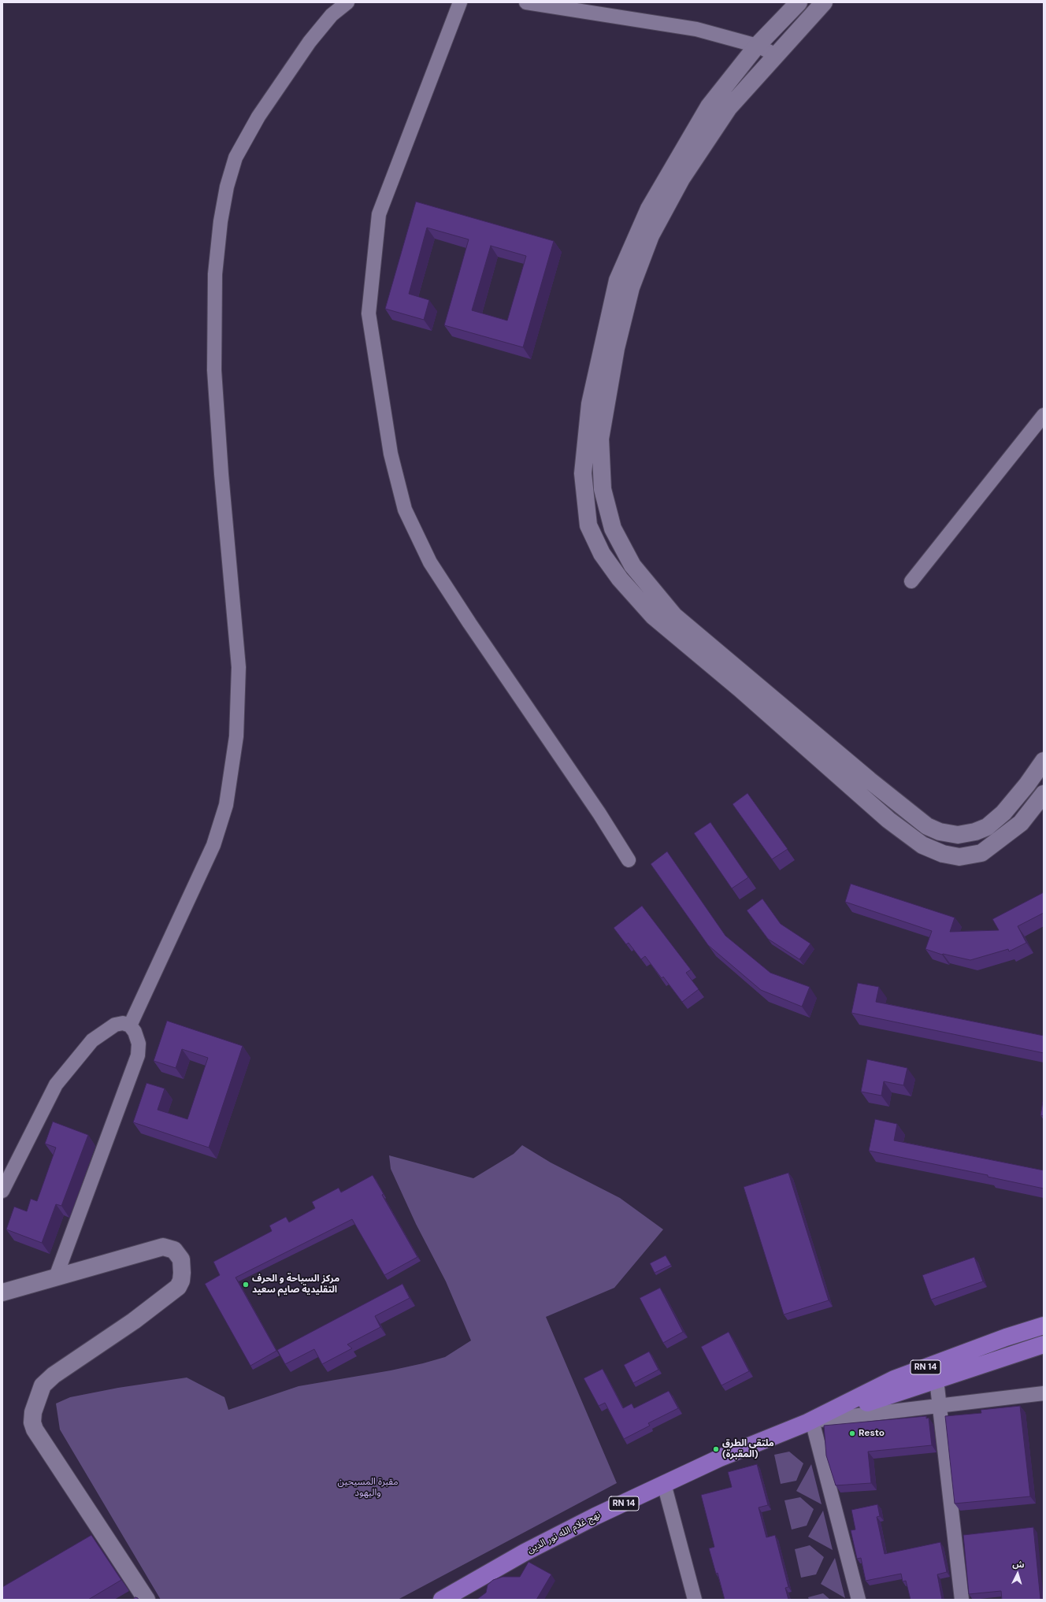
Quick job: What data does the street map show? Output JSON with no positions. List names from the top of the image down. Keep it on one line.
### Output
{"streets":{"main road":["RN 14","نهج غلام الله نور الدين"]},"crossings":[["RN 14","نهج غلام الله نور الدين"]],"parks":["مقبرة المسيحين واليهود"],"places":["مركز السياحة و الحرف التقليدية صايم سعيد","Resto","ملتقى الطرق (المقبرة)"],"north":"top"}
